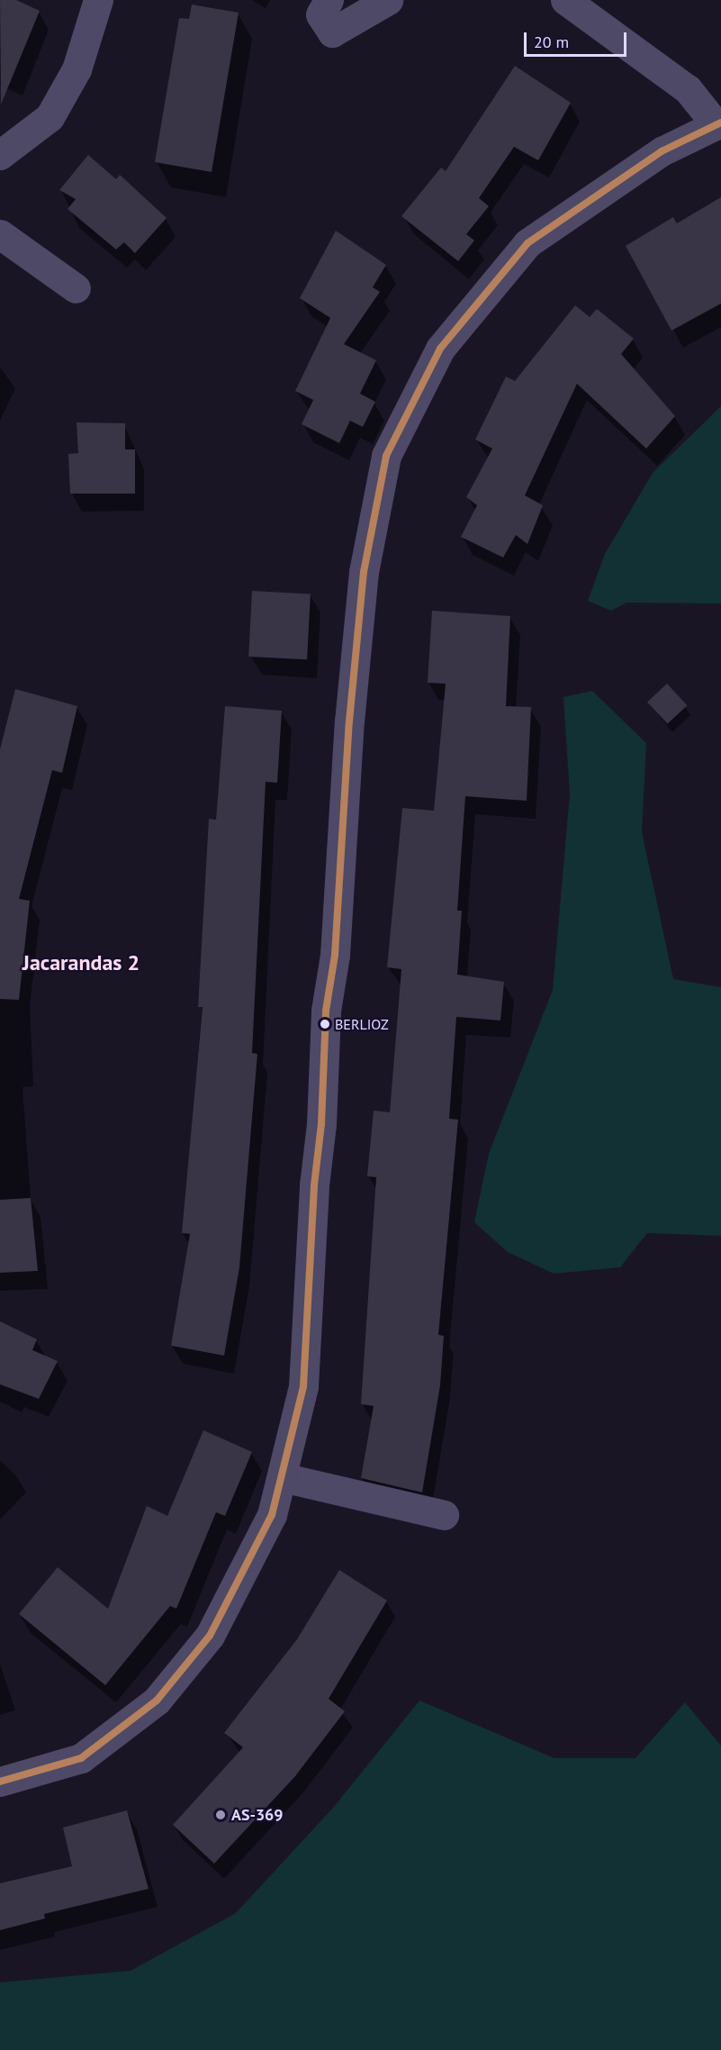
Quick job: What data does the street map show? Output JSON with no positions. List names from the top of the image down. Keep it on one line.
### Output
{"districts":["Jacarandas 2"],"places":["BERLIOZ","AS-369"],"scale_bar":"20 m"}
